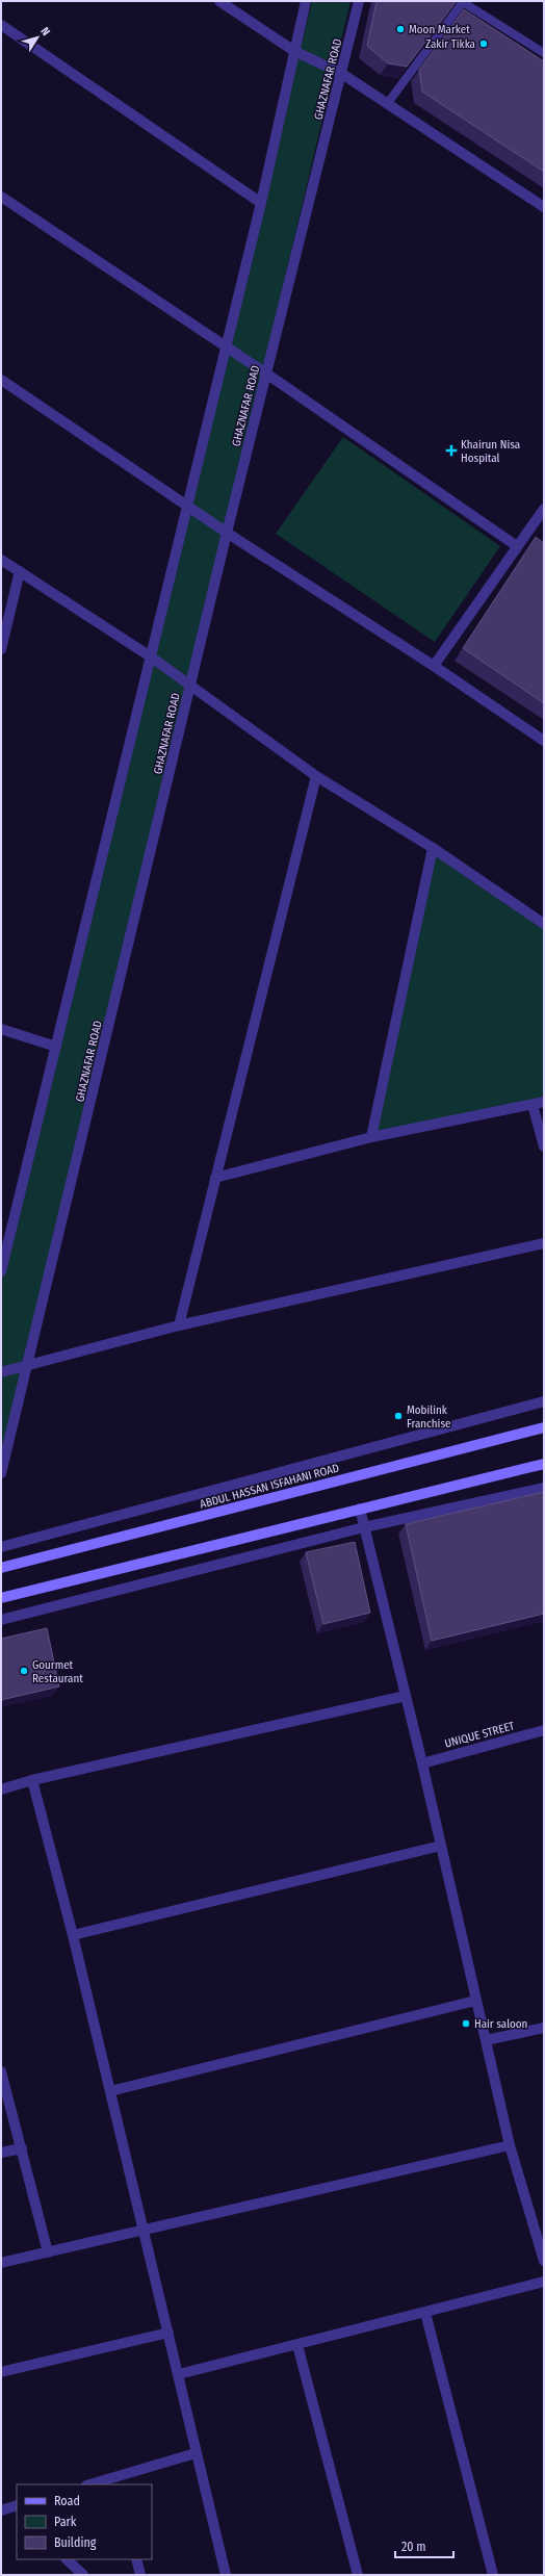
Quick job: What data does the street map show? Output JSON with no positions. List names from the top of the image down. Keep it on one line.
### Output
{"streets":{"main road":["ABDUL HASSAN ISFAHANI ROAD"],"street":["GHAZNAFAR ROAD","UNIQUE STREET"]},"places":{"other":["Moon Market","Zakir Tikka","Mobilink Franchise","Gourmet Restaurant","Hair saloon"],"health":["Khairun Nisa Hospital"]},"legend":["Road","Park","Building"],"scale_bar":"20 m","north":"top right"}
